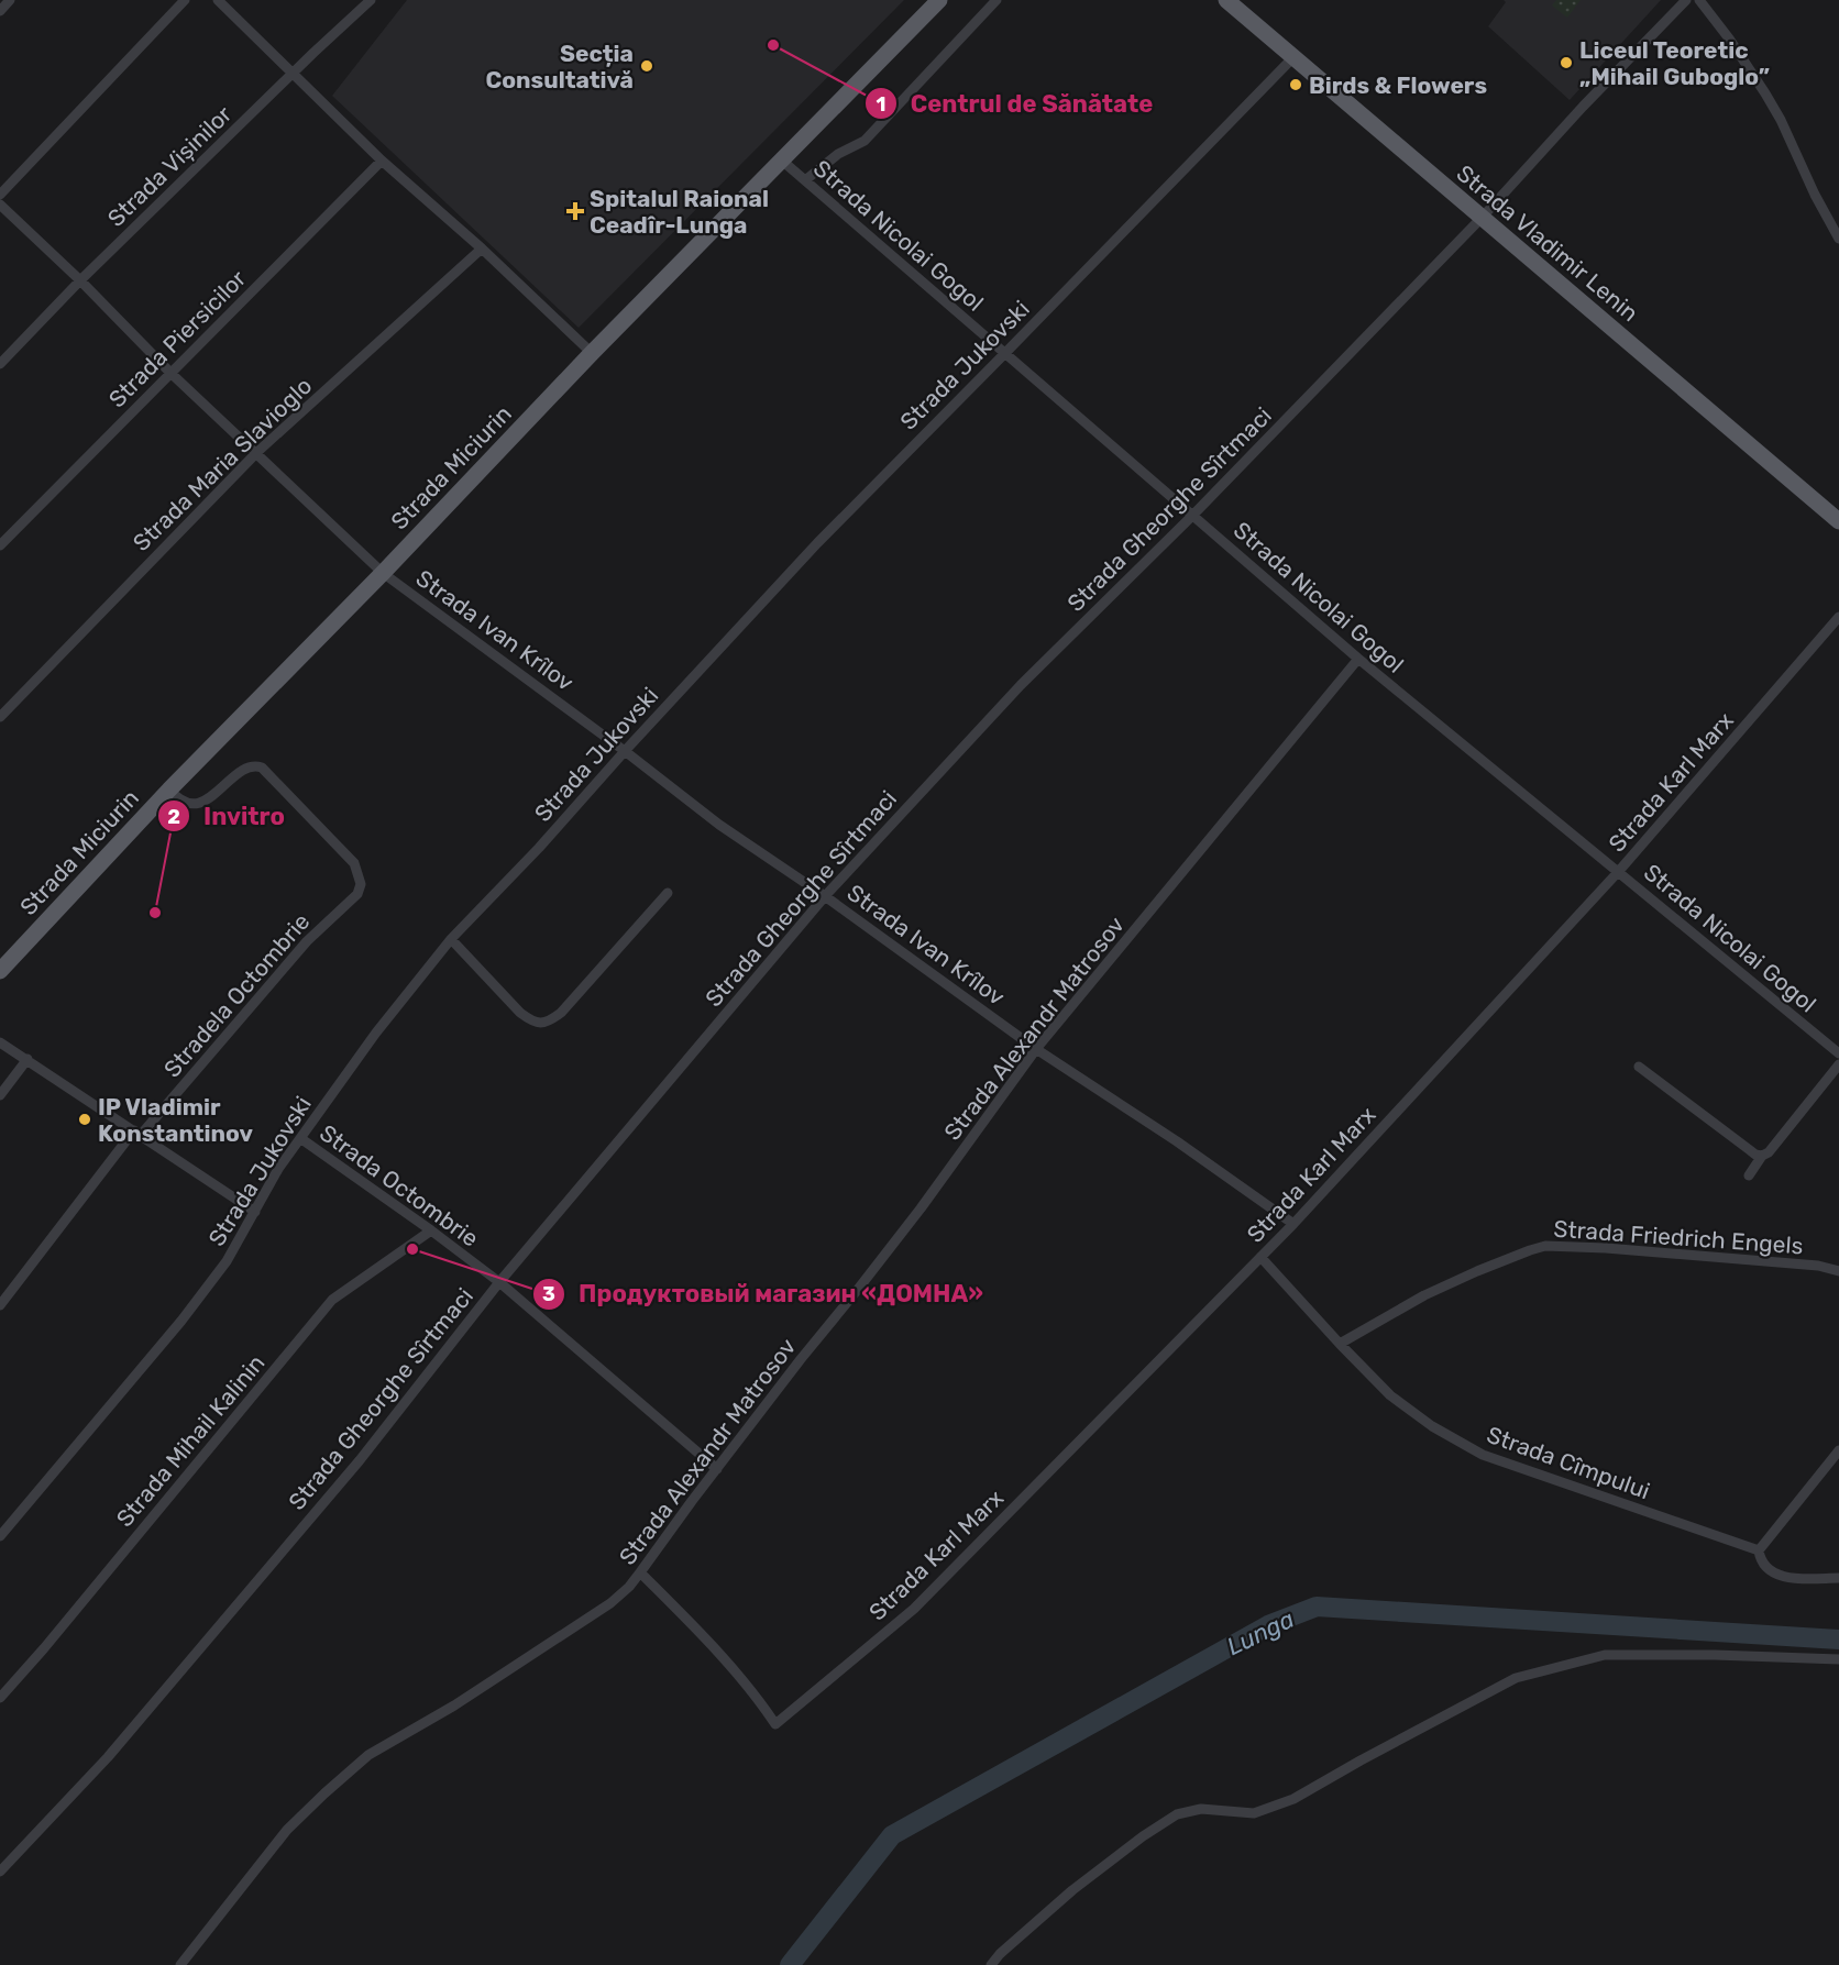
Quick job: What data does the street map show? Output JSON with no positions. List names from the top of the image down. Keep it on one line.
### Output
{"streets":{"main road":["Strada Vladimir Lenin","Strada Miciurin"],"street":["Strada Vișinilor","Strada Nicolai Gogol","Strada Piersicilor","Strada Jukovski","Strada Maria Slavioglo","Strada Gheorghe Sîrtmaci","Strada Ivan Krîlov","Strada Karl Marx","Stradela Octombrie","Strada Alexandr Matrosov","Strada Octombrie","Strada Friedrich Engels","Strada Mihail Kalinin","Strada Cîmpului"]},"crossings":[["Strada Vișinilor","Strada Ivan Krîlov"],["Strada Nicolai Gogol","Strada Jukovski"],["Strada Nicolai Gogol","Strada Miciurin"],["Strada Nicolai Gogol","Strada Gheorghe Sîrtmaci"],["Strada Nicolai Gogol","Strada Karl Marx"],["Strada Nicolai Gogol","Strada Alexandr Matrosov"],["Strada Vladimir Lenin","Strada Jukovski"],["Strada Vladimir Lenin","Strada Gheorghe Sîrtmaci"],["Strada Piersicilor","Strada Ivan Krîlov"],["Strada Jukovski","Strada Ivan Krîlov"],["Strada Jukovski","Strada Octombrie"],["Strada Maria Slavioglo","Strada Ivan Krîlov"],["Strada Miciurin","Strada Ivan Krîlov"],["Strada Miciurin","Stradela Octombrie"],["Strada Gheorghe Sîrtmaci","Strada Ivan Krîlov"],["Strada Gheorghe Sîrtmaci","Strada Octombrie"],["Strada Ivan Krîlov","Strada Karl Marx"],["Strada Ivan Krîlov","Strada Alexandr Matrosov"],["Strada Karl Marx","Strada Alexandr Matrosov"],["Strada Karl Marx","Strada Cîmpului"],["Strada Alexandr Matrosov","Strada Octombrie"],["Strada Octombrie","Strada Mihail Kalinin"],["Strada Friedrich Engels","Strada Cîmpului"]],"water":["Lunga"],"places":{"other":["Centrul de Sănătate","Liceul Teoretic „Mihail Guboglo”","Secția Consultativă","Birds & Flowers","Invitro","IP Vladimir Konstantinov","Продуктовый магазин «ДОМНА»"],"health":["Spitalul Raional Ceadîr-Lunga"]}}
